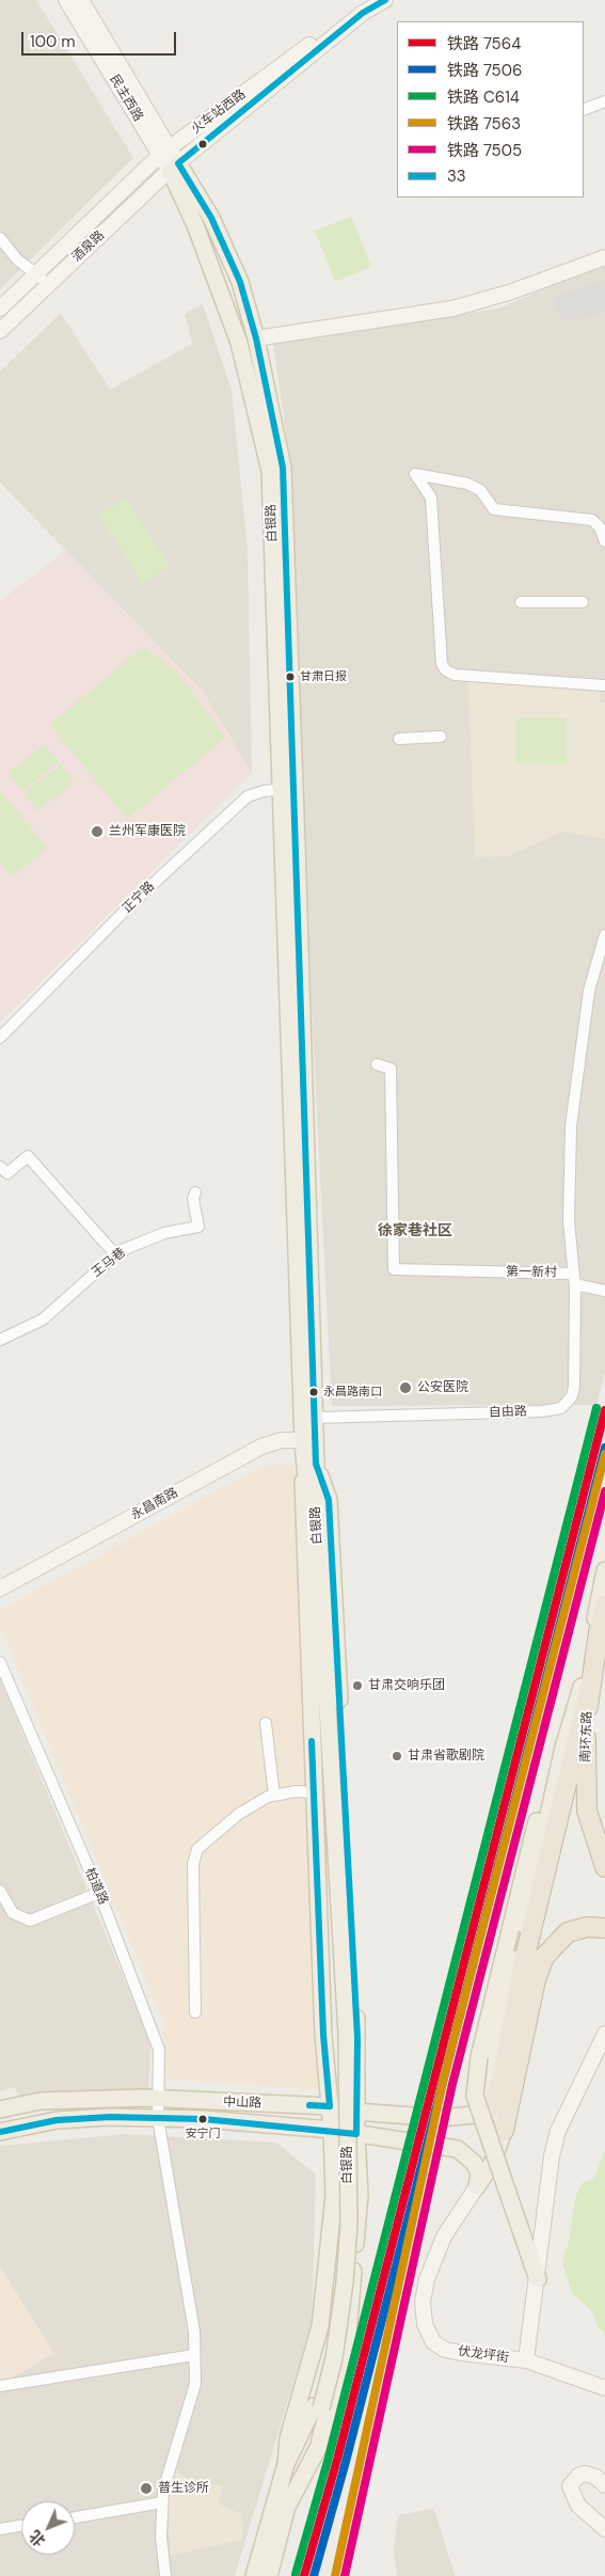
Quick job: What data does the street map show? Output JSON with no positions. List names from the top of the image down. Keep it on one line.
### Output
{"streets":{"highway":["南环东路"],"main road":["民主西路","火车站西路","酒泉路","白银路","永昌南路","中山路","伏龙坪街"],"street":["正宁路","王马巷","第一新村","自由路","柏道路"]},"crossings":[["民主西路","火车站西路"],["民主西路","酒泉路"],["民主西路","白银路"],["火车站西路","酒泉路"],["火车站西路","白银路"],["酒泉路","白银路"],["白银路","正宁路"],["白银路","自由路"],["白银路","永昌南路"],["第一新村","自由路"],["柏道路","中山路"],["中山路","伏龙坪街"]],"districts":["徐家巷社区"],"places":["甘肃日报","兰州军康医院","公安医院","永昌路南口","甘肃交响乐团","甘肃省歌剧院","安宁门","普生诊所"],"lines":["transit line 33","rail line C614","rail line 7564","rail line 7506","rail line 7563","rail line 7505"],"legend":["铁路 7564","铁路 7506","铁路 C614","铁路 7563","铁路 7505","33"],"scale_bar":"100 m","north":"bottom left"}
